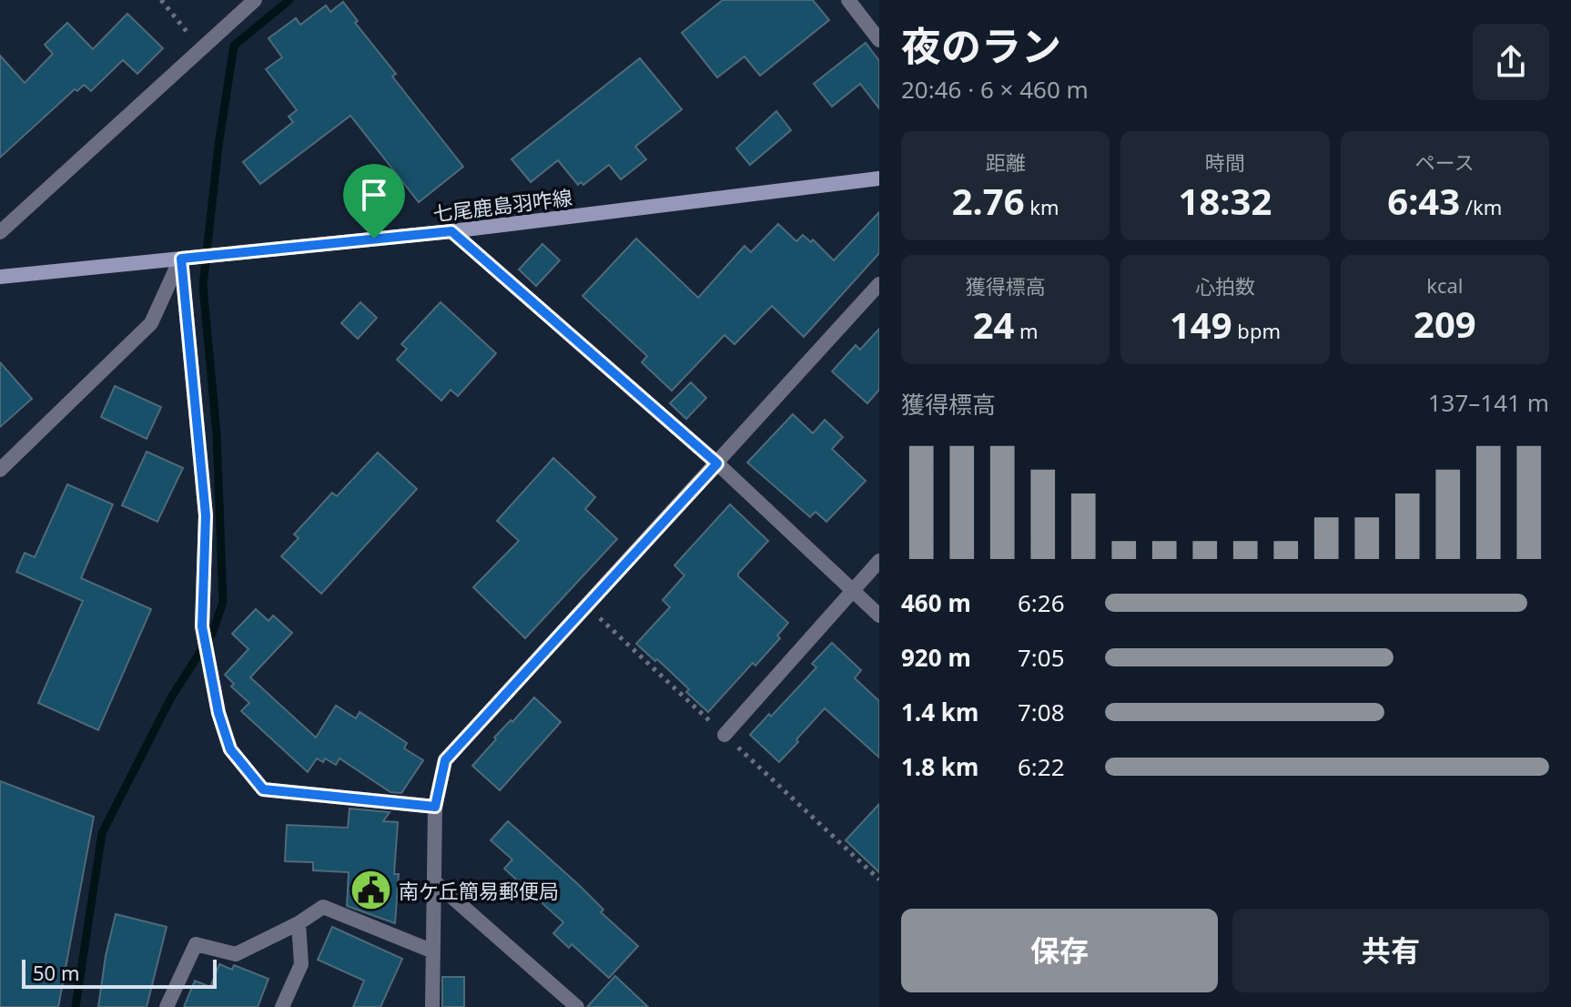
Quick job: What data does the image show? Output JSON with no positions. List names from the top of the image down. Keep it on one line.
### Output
{"streets":{"main road":["七尾鹿島羽咋線"]},"places":{"public building":["南ケ丘簡易郵便局"]},"scale_bar":"50 m","page":{"heading":["夜のラン","20:46 · 6 × 460 m"],"stats":[["距離","2.76 km"],["時間","18:32"],["ペース","6:43 /km"],["獲得標高","24 m"],["心拍数","149 bpm"],["kcal","209"]],"chart":["獲得標高","137–141 m"],"list":[{"name":"460 m","note":"6:26"},{"name":"920 m","note":"7:05"},{"name":"1.4 km","note":"7:08"},{"name":"1.8 km","note":"6:22"}],"buttons":["保存","共有"],"scale":"50 m"}}
